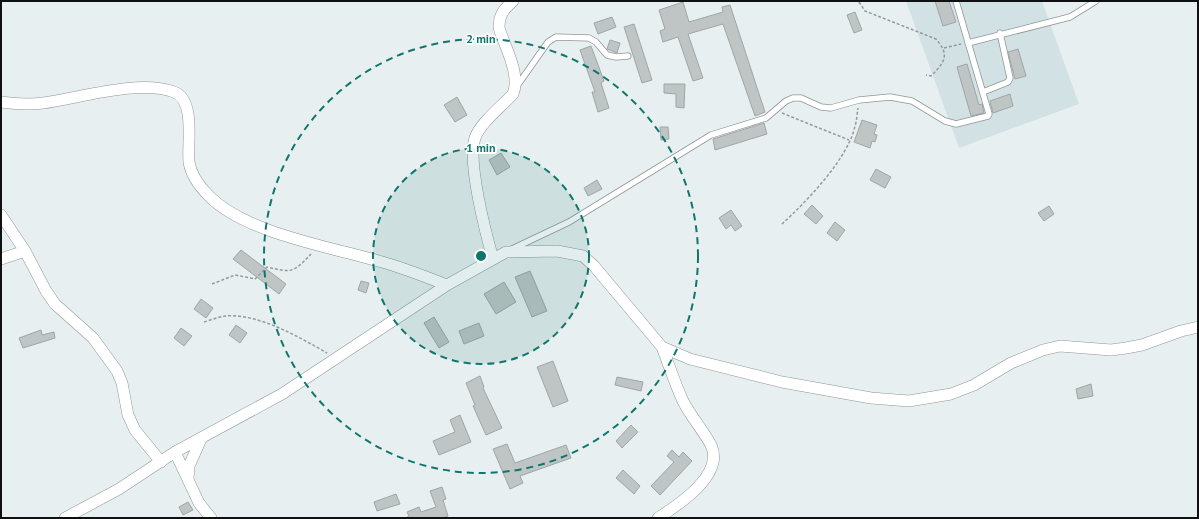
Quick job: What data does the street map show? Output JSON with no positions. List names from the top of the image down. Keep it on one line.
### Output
{"rings":["2 min","1 min"]}
